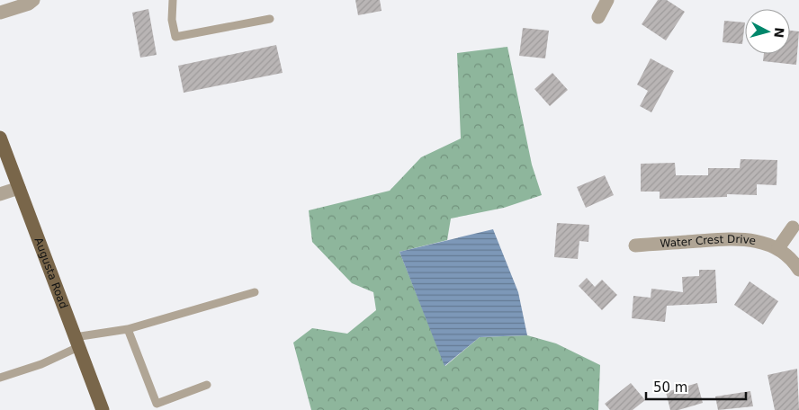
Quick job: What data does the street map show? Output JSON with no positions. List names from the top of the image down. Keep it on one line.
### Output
{"streets":{"main road":["Augusta Road"],"street":["Water Crest Drive"]},"scale_bar":"50 m","north":"right"}
